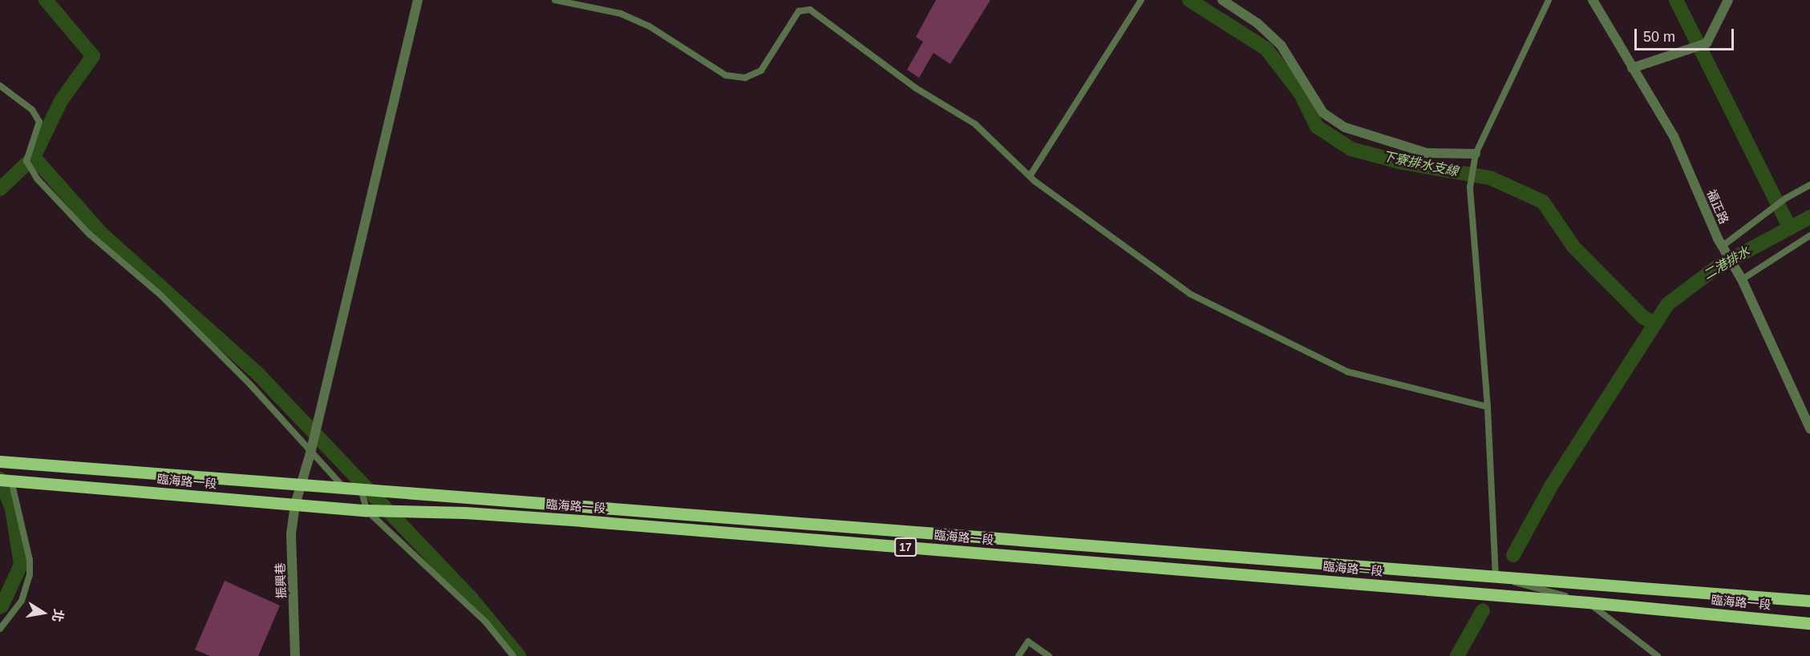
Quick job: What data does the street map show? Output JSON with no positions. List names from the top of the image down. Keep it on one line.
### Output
{"streets":{"main road":["臨海路一段","17"],"street":["福正路","振興巷"]},"crossings":[["臨海路一段","振興巷"]],"water":["下寮排水支線","二港排水"],"scale_bar":"50 m","north":"right"}
